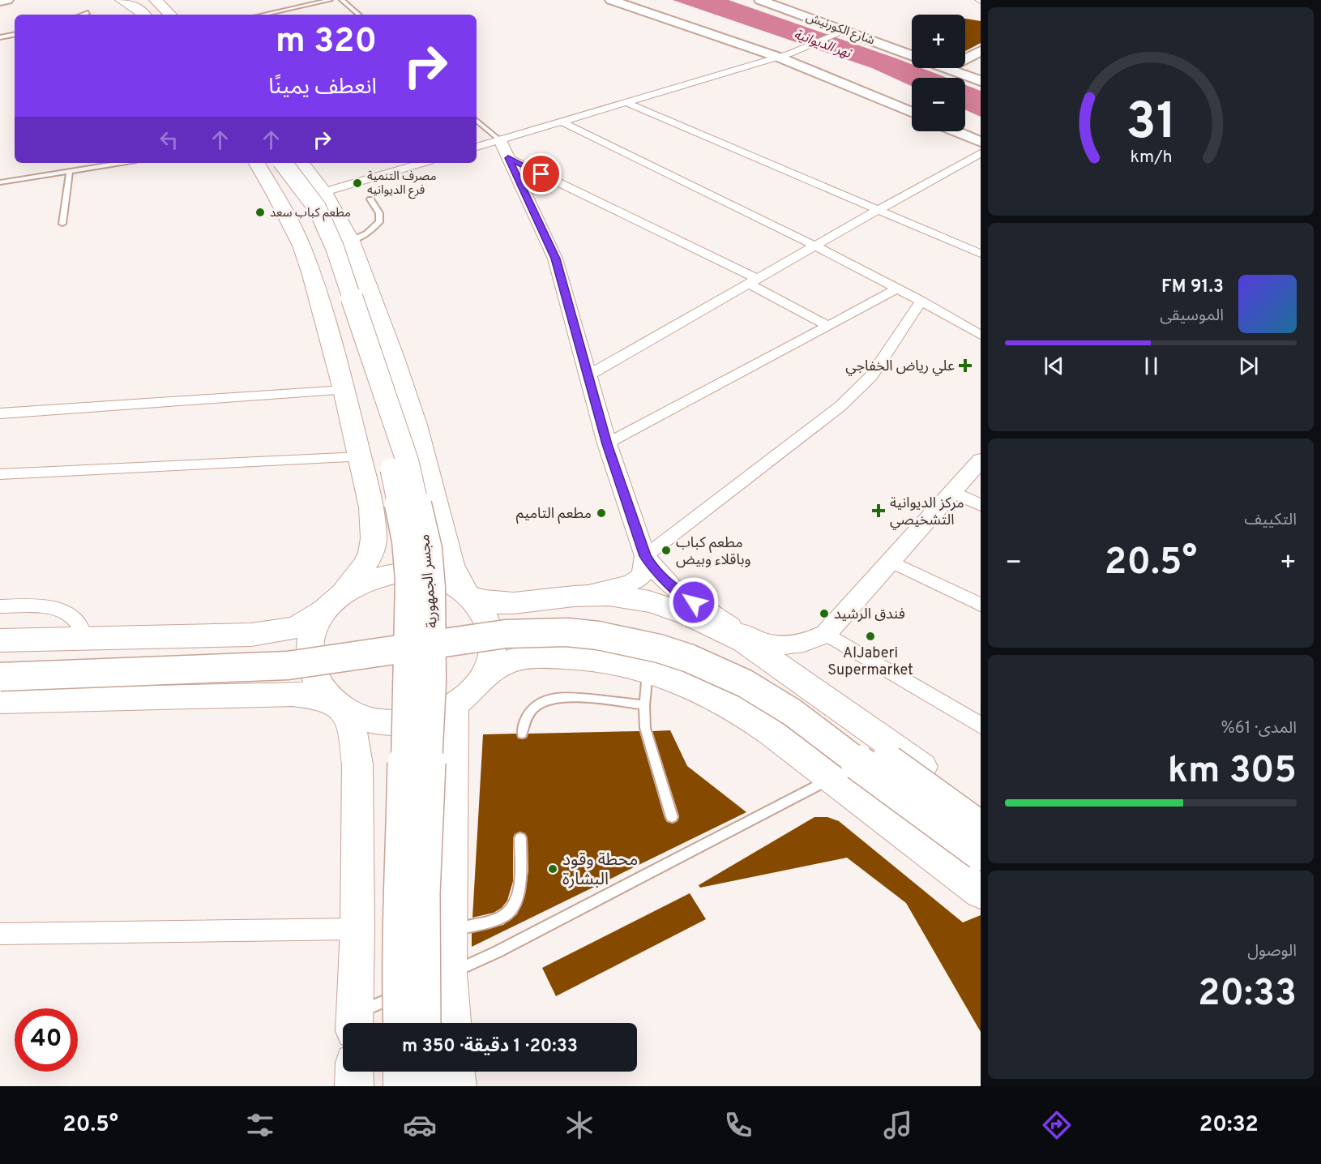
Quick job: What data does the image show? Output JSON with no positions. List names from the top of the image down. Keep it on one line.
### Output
{"streets":{"main road":["شارع الكورنيش","مجسر الجمهورية"]},"water":["نهر الديوانية"],"places":{"other":["مصرف التنمية فرع الديوانيه","مطعم كباب سعد","مطعم التاميم","مطعم كباب وباقلاء وبيض","فندق الرشيد","AlJaberi Supermarket","محطة وقود البشارة"],"health":["علي رياض الخفاجي","مركز الديوانية التشخيصي"]},"page":{"map_buttons":["+","−"],"turn":["320 m","انعطف يمينًا"],"song":["91.3 FM","الموسيقى"],"tile":["التكييف",["المدى · 61%","305 km"],["الوصول","20:33"]],"heat":["−","20.5°","+"],"limit":"40","trip":"20:33 · 1 دقيقة · 350 m","tabs":["20:32","20.5°"],"gauge":["31","km/h"]}}
